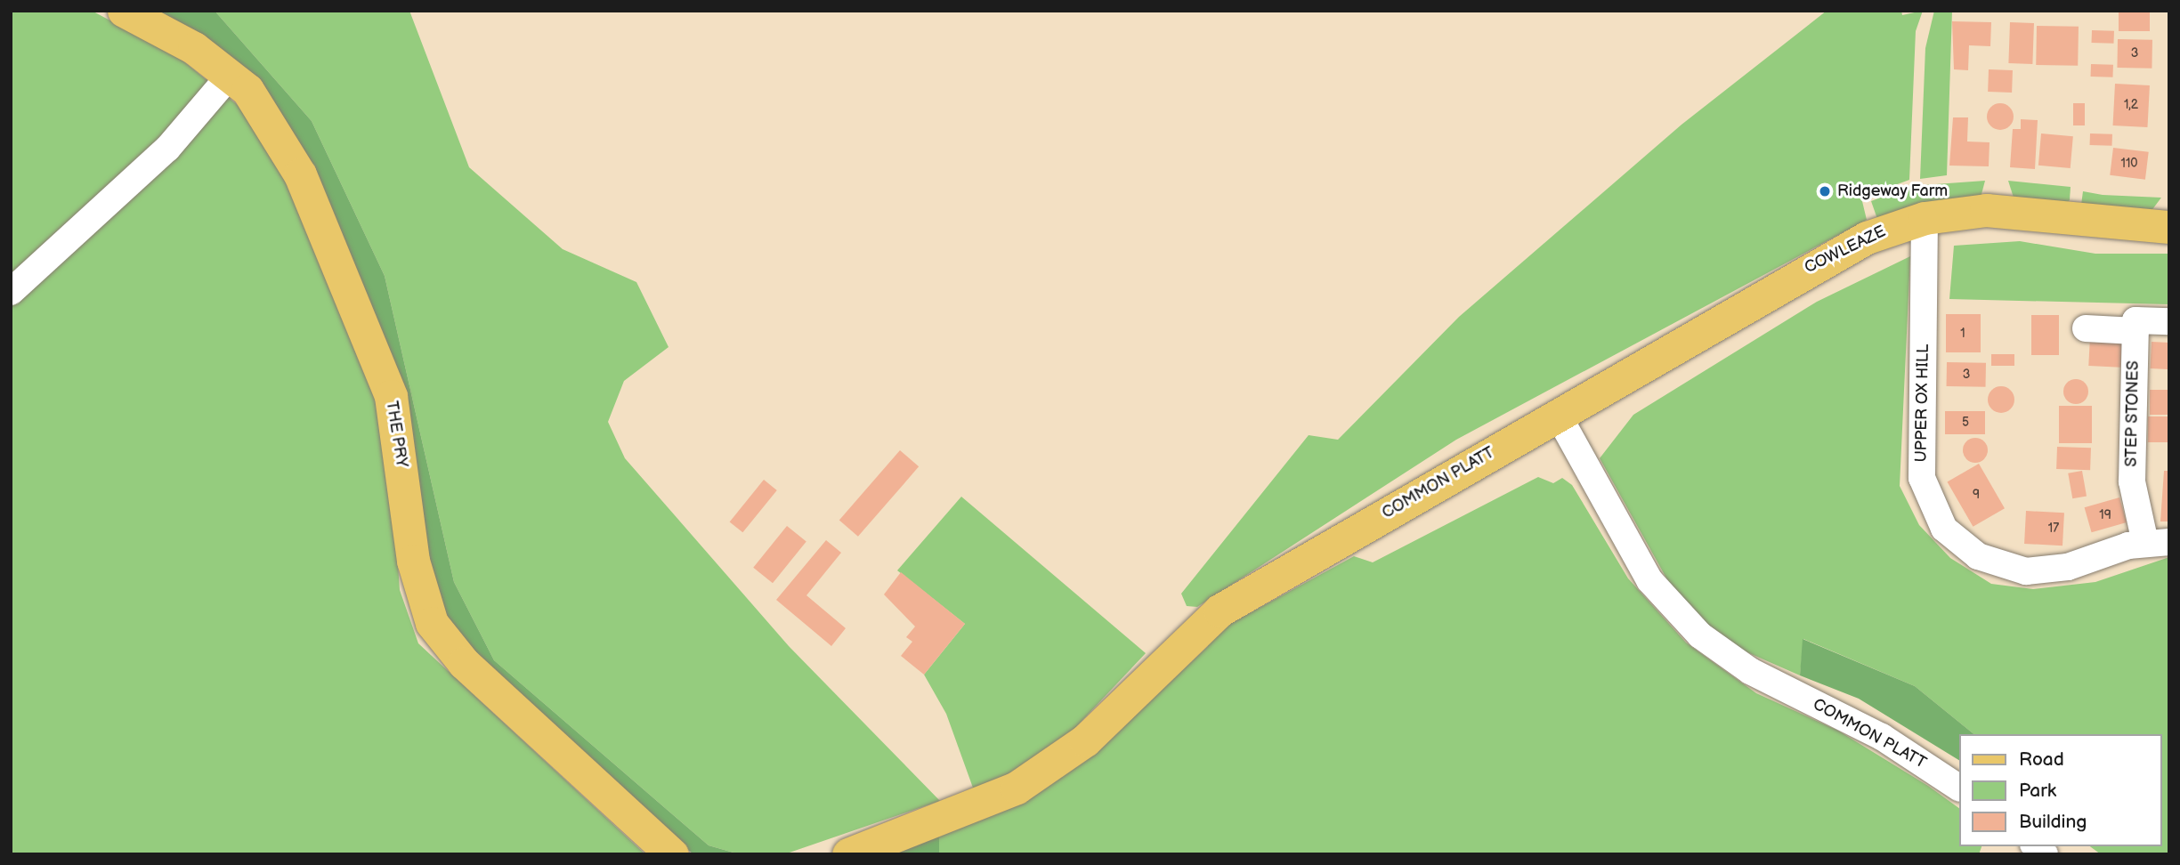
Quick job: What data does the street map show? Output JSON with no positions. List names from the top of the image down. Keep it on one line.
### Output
{"streets":{"main road":["COWLEAZE","THE PRY","COMMON PLATT"],"street":["UPPER OX HILL","STEP STONES"]},"crossings":[["COWLEAZE","UPPER OX HILL"],["COWLEAZE","COMMON PLATT"],["UPPER OX HILL","STEP STONES"]],"places":["Ridgeway Farm"],"house_numbers":["3","1,2","110","1","3","5","9","19","17"],"legend":["Road","Park","Building"]}
